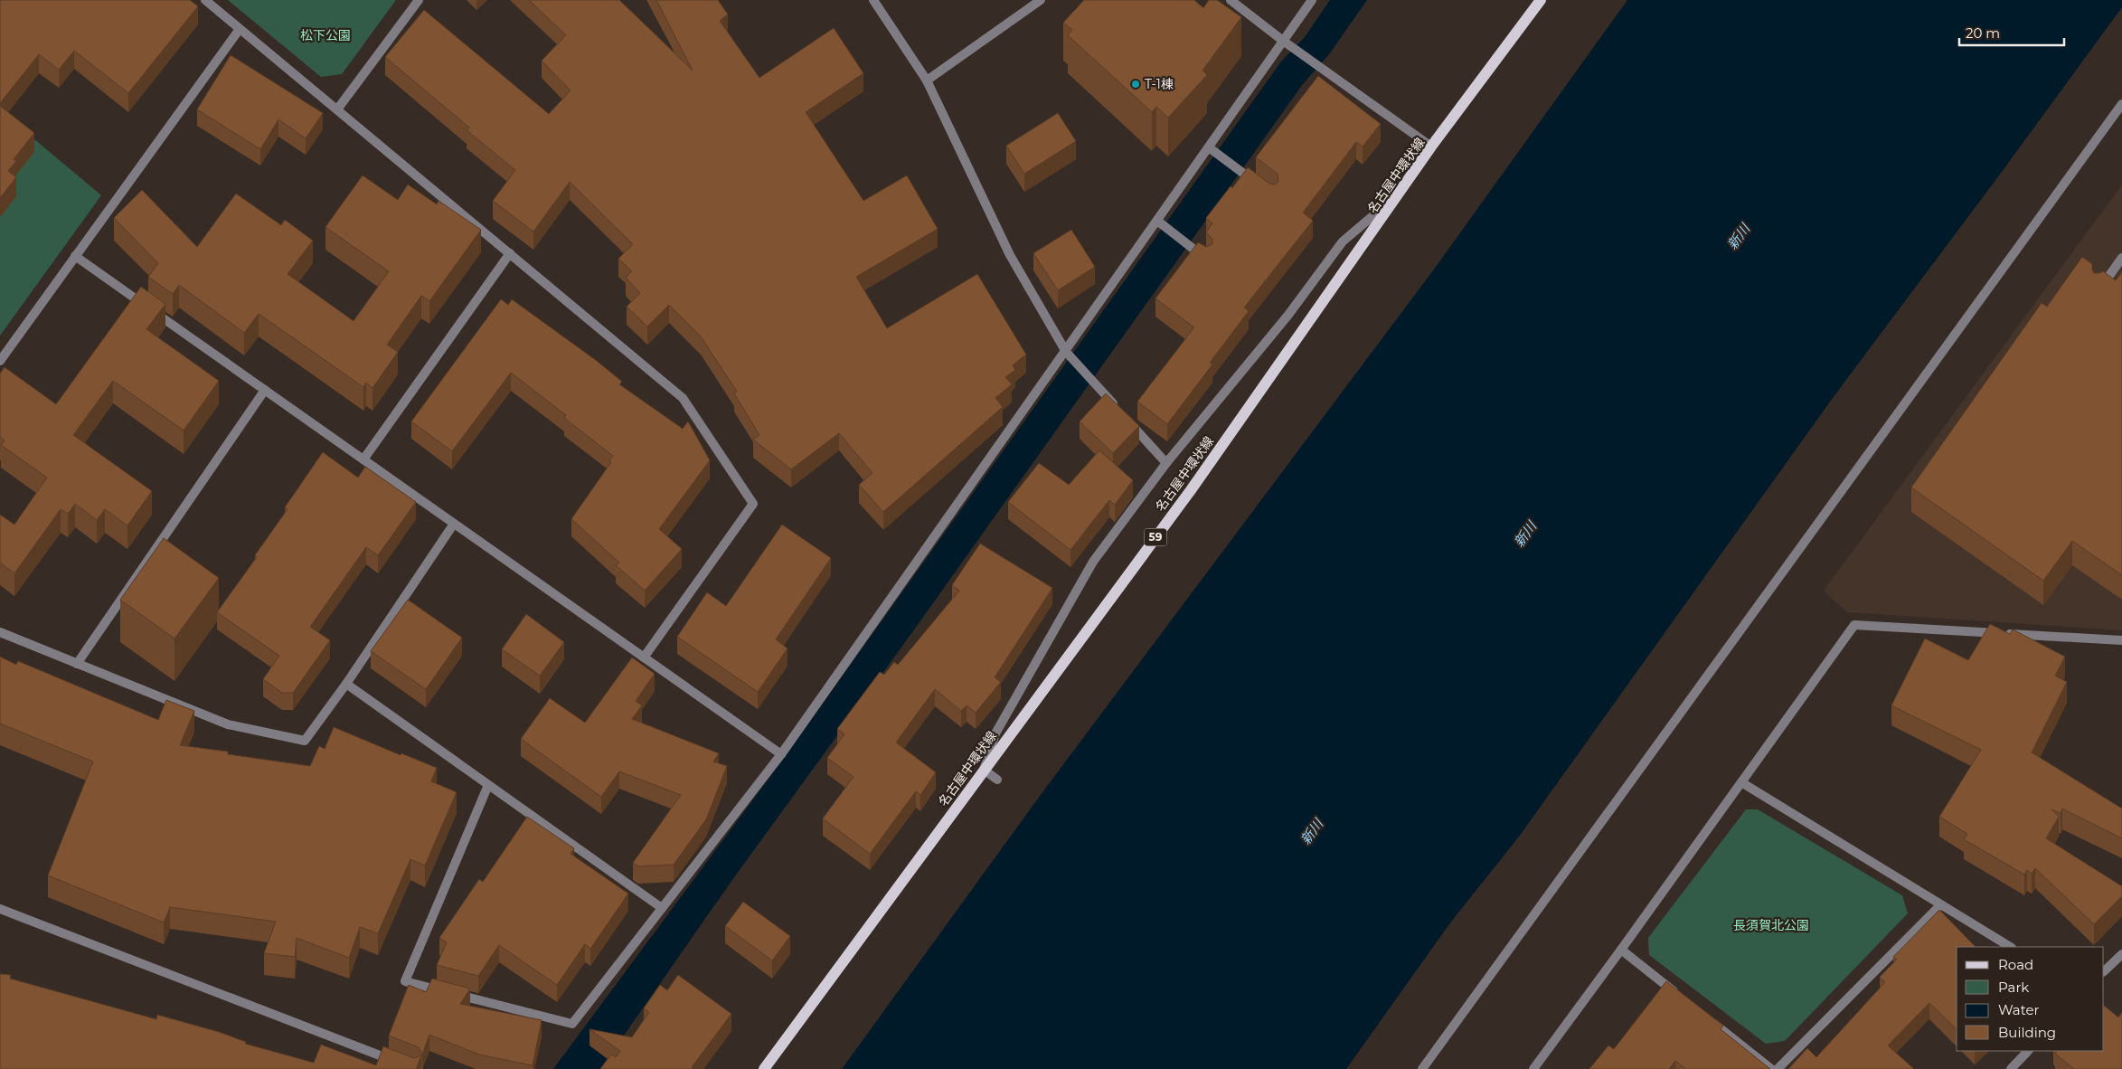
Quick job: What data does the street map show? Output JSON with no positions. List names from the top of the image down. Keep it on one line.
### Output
{"streets":{"main road":["名古屋中環状線","59"]},"water":["新川"],"parks":["松下公園","長須賀北公園"],"places":["T-1棟"],"legend":["Road","Park","Water","Building"],"scale_bar":"20 m"}
